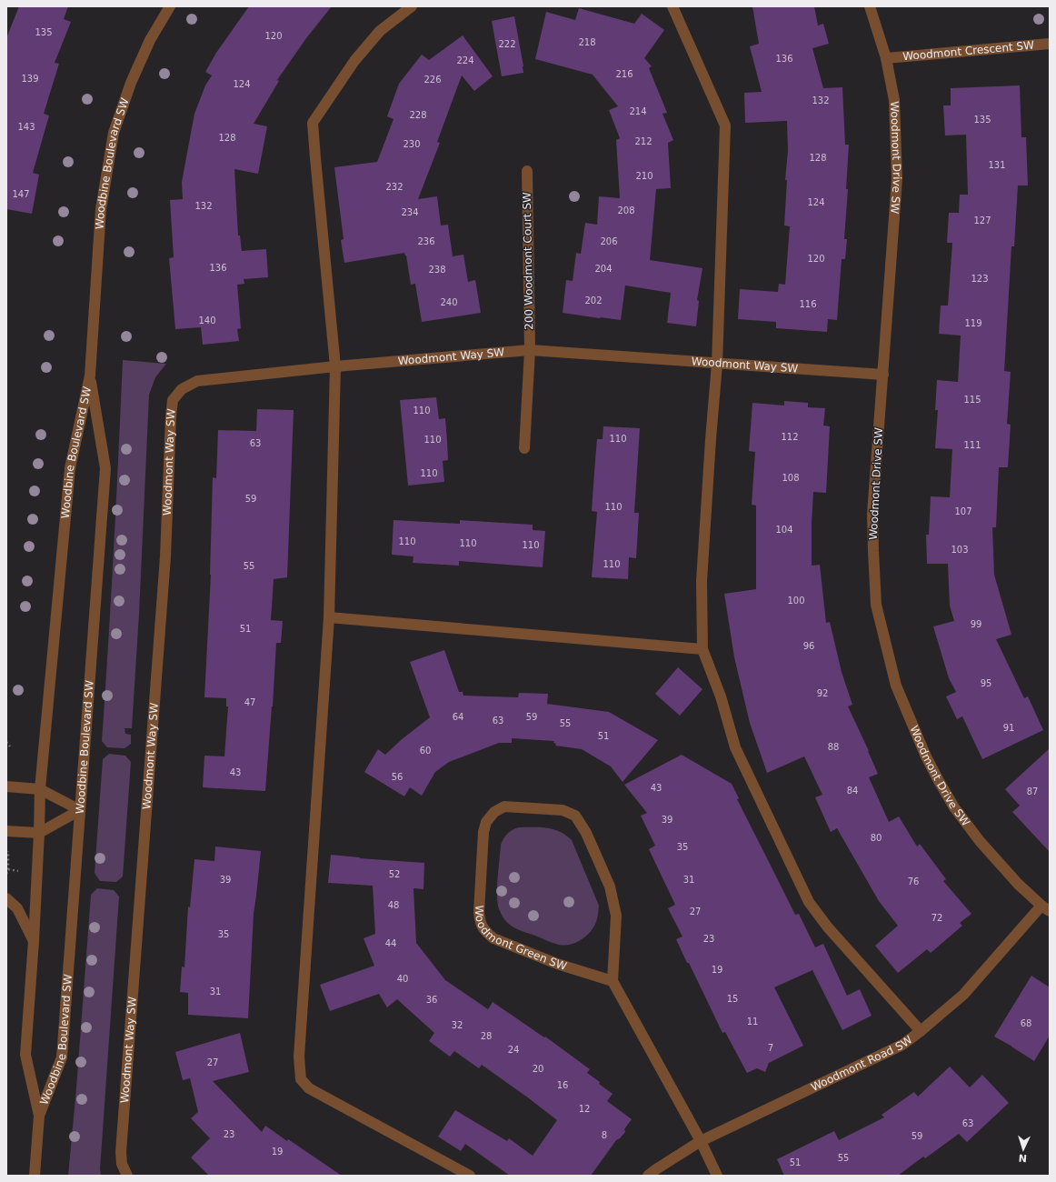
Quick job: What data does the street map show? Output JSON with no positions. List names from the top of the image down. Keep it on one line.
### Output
{"streets":{"street":["Woodmont Crescent SW","Woodmont Drive SW","Woodbine Boulevard SW","200 Woodmont Court SW","Woodmont Way SW","Woodmont Green SW","Woodmont Road SW"]},"crossings":[["Woodmont Crescent SW","Woodmont Drive SW"],["Woodmont Drive SW","Woodmont Way SW"],["Woodmont Drive SW","Woodmont Road SW"],["200 Woodmont Court SW","Woodmont Way SW"]],"house_numbers":["135","120","218","222","136","224","216","139","226","124","132","214","228","135","143","128","212","230","128","131","210","232","147","124","132","208","234","127","236","206","120","136","204","238","123","202","240","116","140","119","115","110","112","110","110","63","111","110","108","59","110","107","104","110","110","110","103","110","55","100","99","51","96","95","92","47","64","59","63","55","91","51","88","60","43","56","43","84","87","39","80","35","52","39","31","76","48","27","72","35","23","44","19","40","31","15","36","11","68","32","28","7","24","27","20","16","12","63","23","8","59","19","55","51"],"north":"bottom"}
